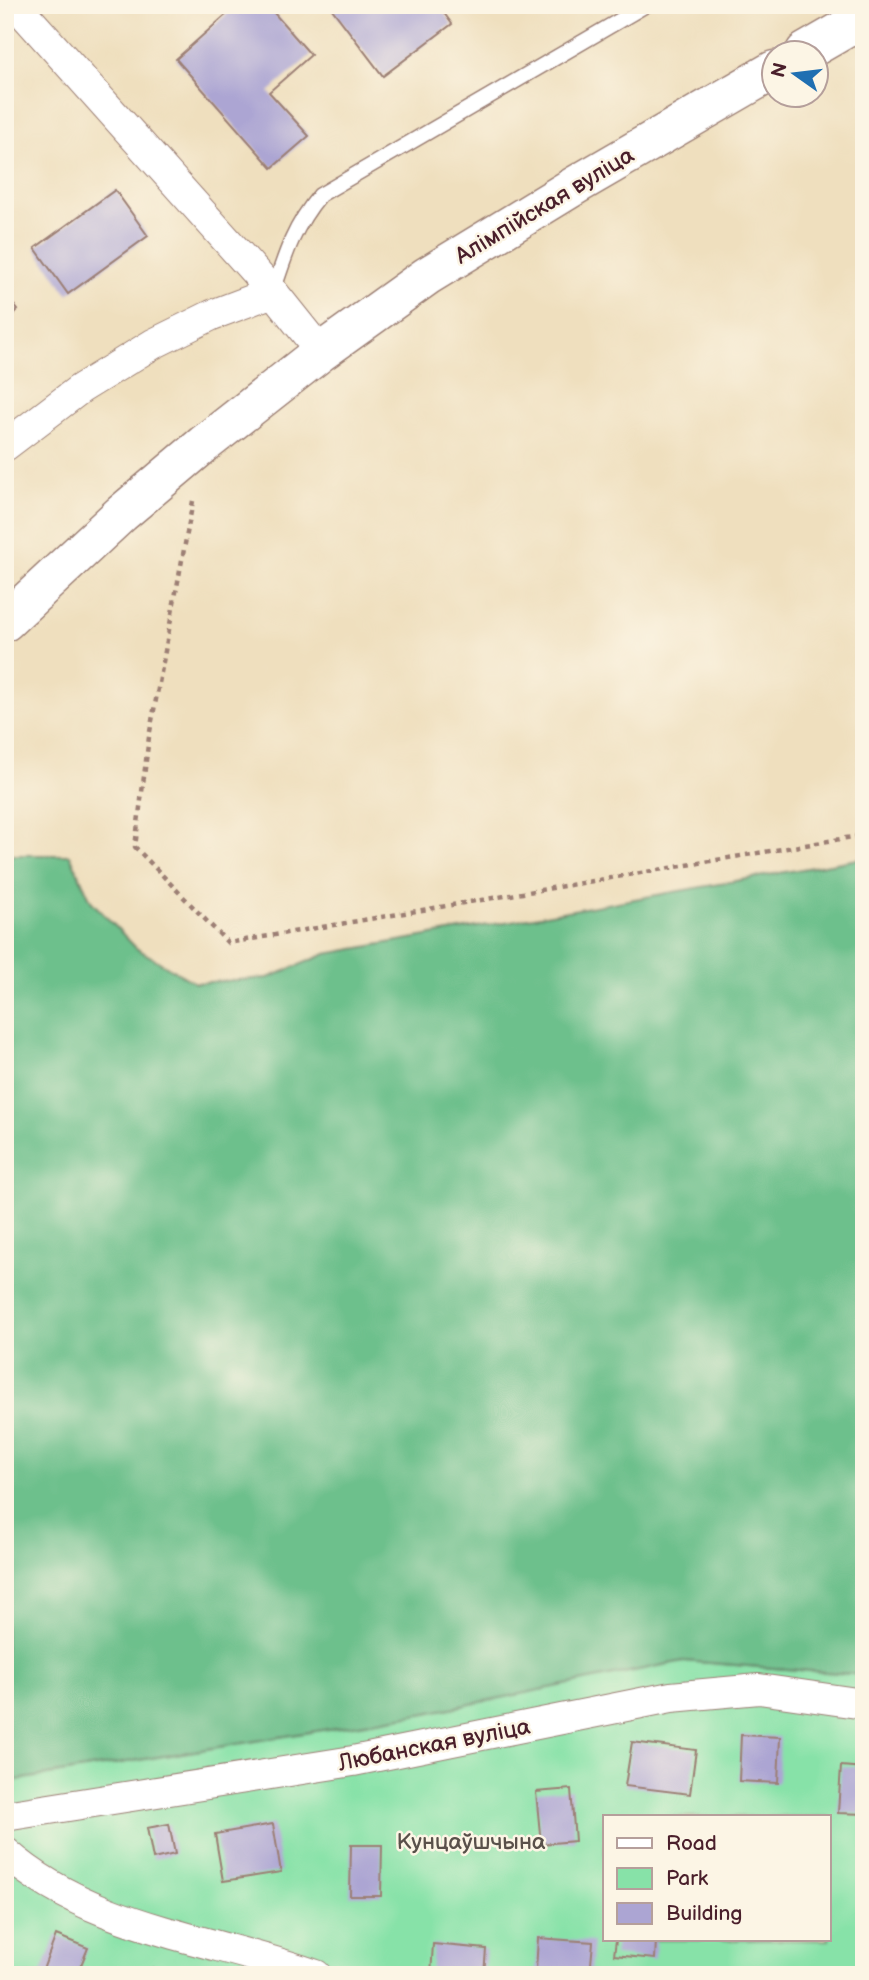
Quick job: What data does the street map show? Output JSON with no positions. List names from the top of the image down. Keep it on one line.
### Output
{"streets":{"street":["Алімпійская вуліца","Любанская вуліца"]},"parks":["Кунцаўшчына"],"legend":["Road","Park","Building"],"north":"left"}
